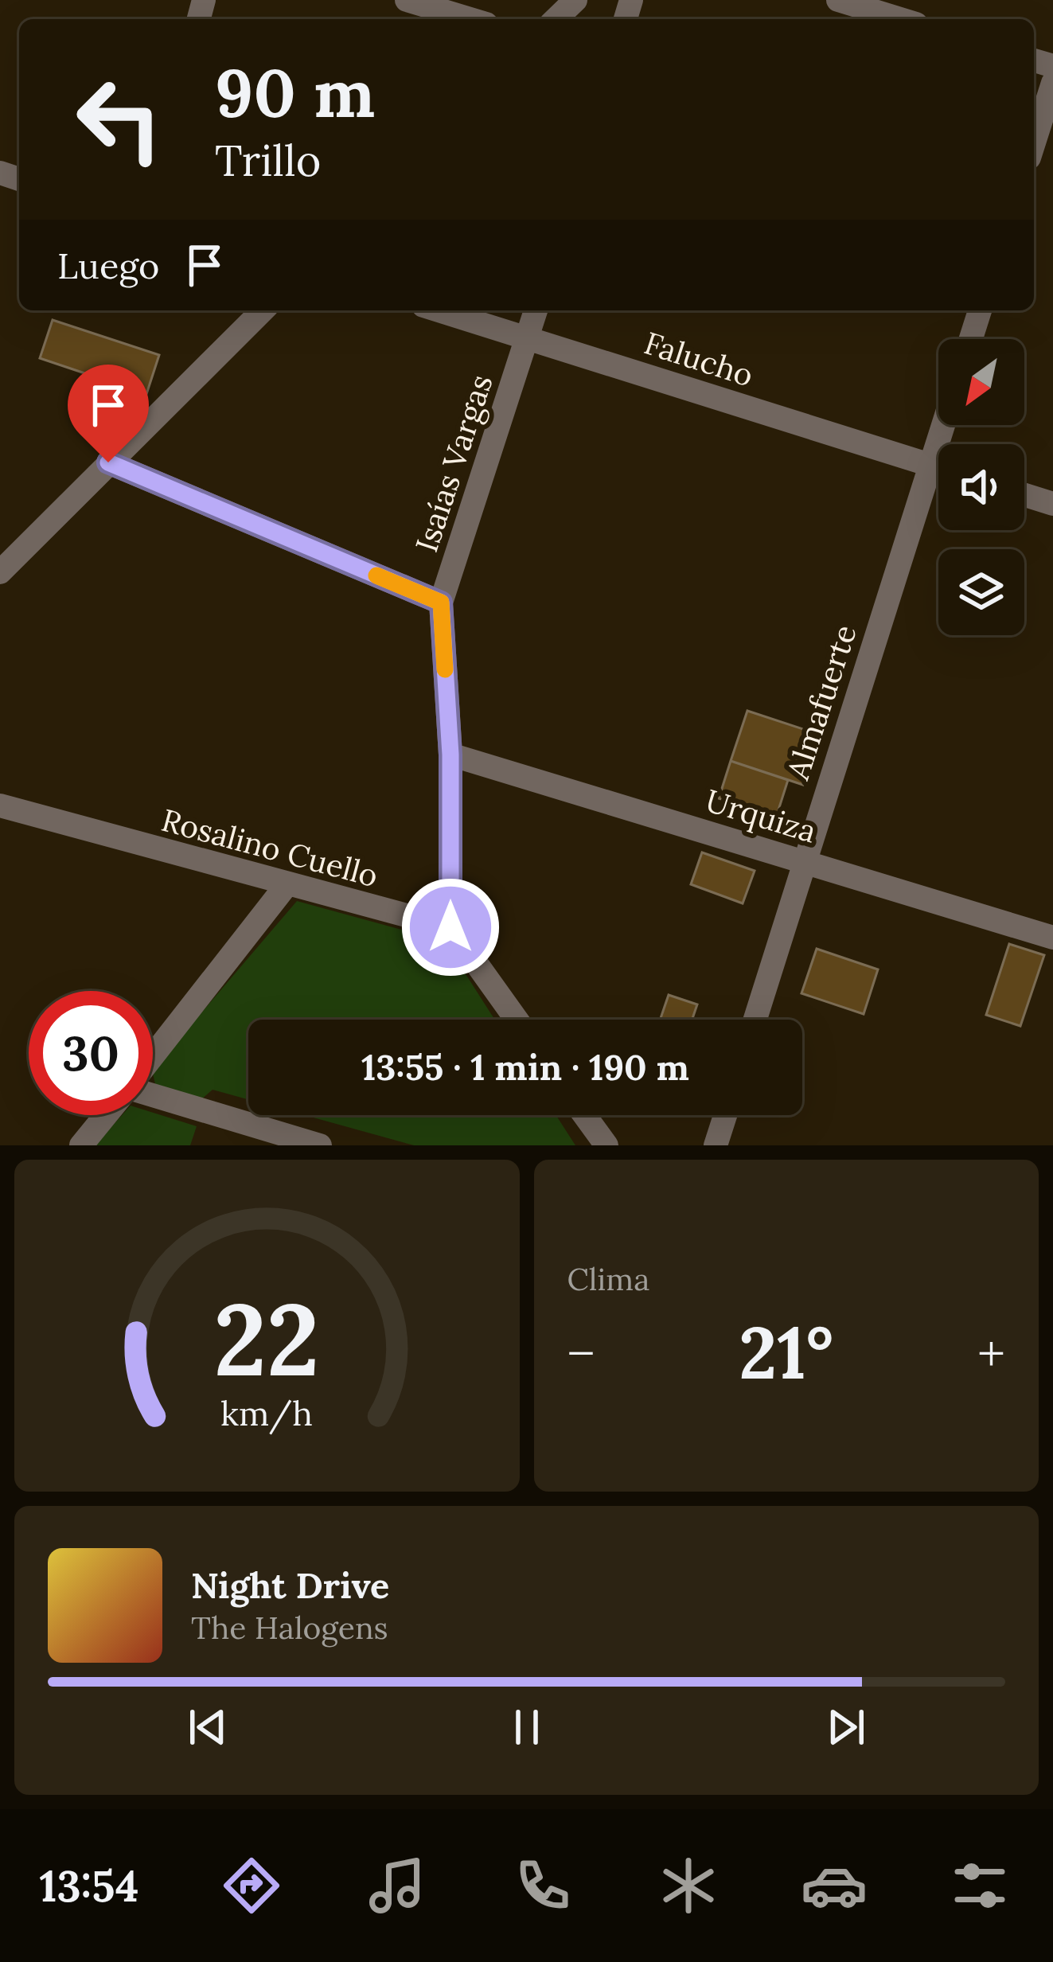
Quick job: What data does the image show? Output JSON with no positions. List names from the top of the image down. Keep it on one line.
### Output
{"streets":{"street":["Falucho","Isaías Vargas","Almafuerte","Urquiza","Rosalino Cuello"]},"crossings":[["Falucho","Isaías Vargas"],["Falucho","Almafuerte"],["Isaías Vargas","Urquiza"],["Isaías Vargas","Rosalino Cuello"],["Almafuerte","Urquiza"]],"north":"bottom left","page":{"turn":["90 m","Trillo"],"then":"Luego","limit":"30","trip":"13:55 · 1 min · 190 m","tile":"Clima","heat":["−","21°","+"],"song":["Night Drive","The Halogens"],"tabs":"13:54","gauge":["22","km/h"]}}
